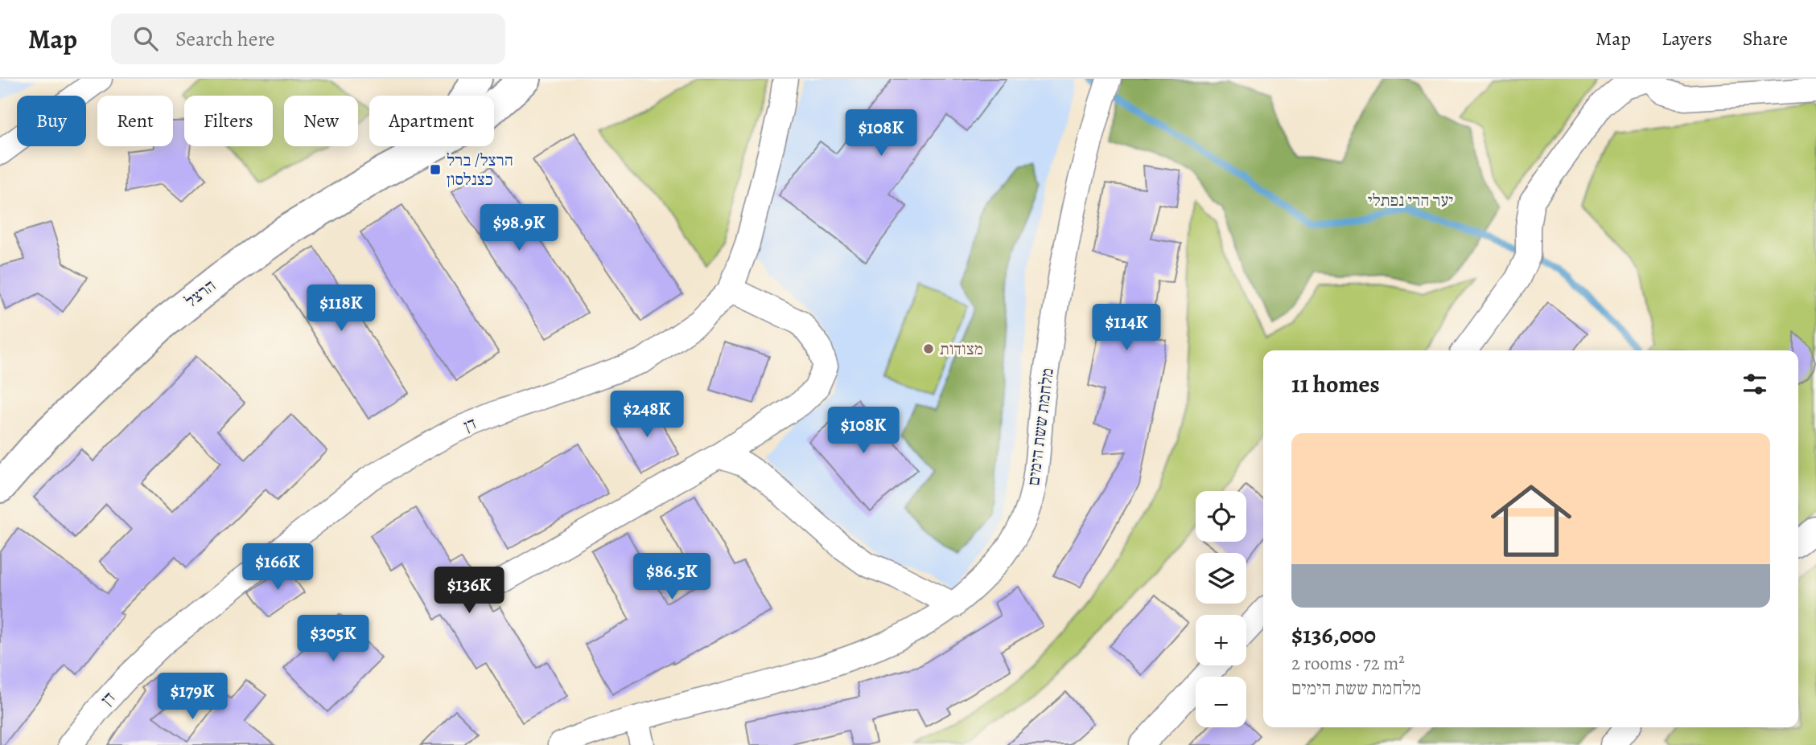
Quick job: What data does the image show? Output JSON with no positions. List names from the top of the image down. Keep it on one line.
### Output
{"streets":{"street":["הרצל","דן","מלחמת ששת הימים"]},"parks":["יער הרי נפתלי"],"places":{"transit":["הרצל/ ברל כצנלסון"],"other":["מצודות"]},"page":{"header":"Map","search":"Search here","nav":["Map","Layers","Share"],"chip":["Buy","Rent","Filters","New","Apartment"],"price":["$108K","$98.9K","$118K","$114K","$248K","$108K","$166K","$86.5K","$136K","$305K","$179K"],"heading":"11 homes","list":[{"name":"$136,000","note":"2 rooms · 72 m² · מלחמת ששת הימים"}],"map_buttons":["+","−"]}}
